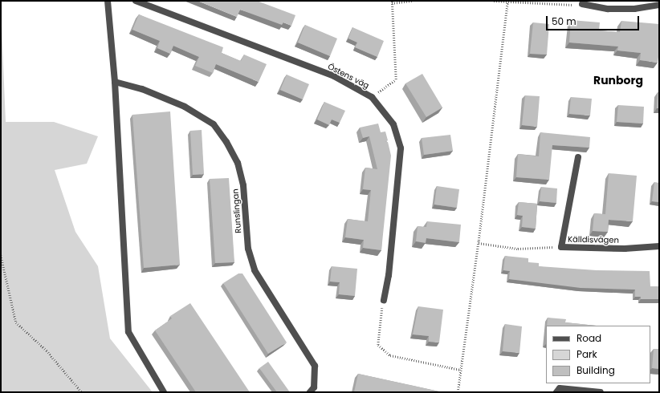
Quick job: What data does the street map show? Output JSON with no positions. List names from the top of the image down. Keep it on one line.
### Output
{"streets":{"street":["Östens väg","Runslingan","Källdisvägen"]},"districts":["Runborg"],"legend":["Road","Park","Building"],"scale_bar":"50 m"}
